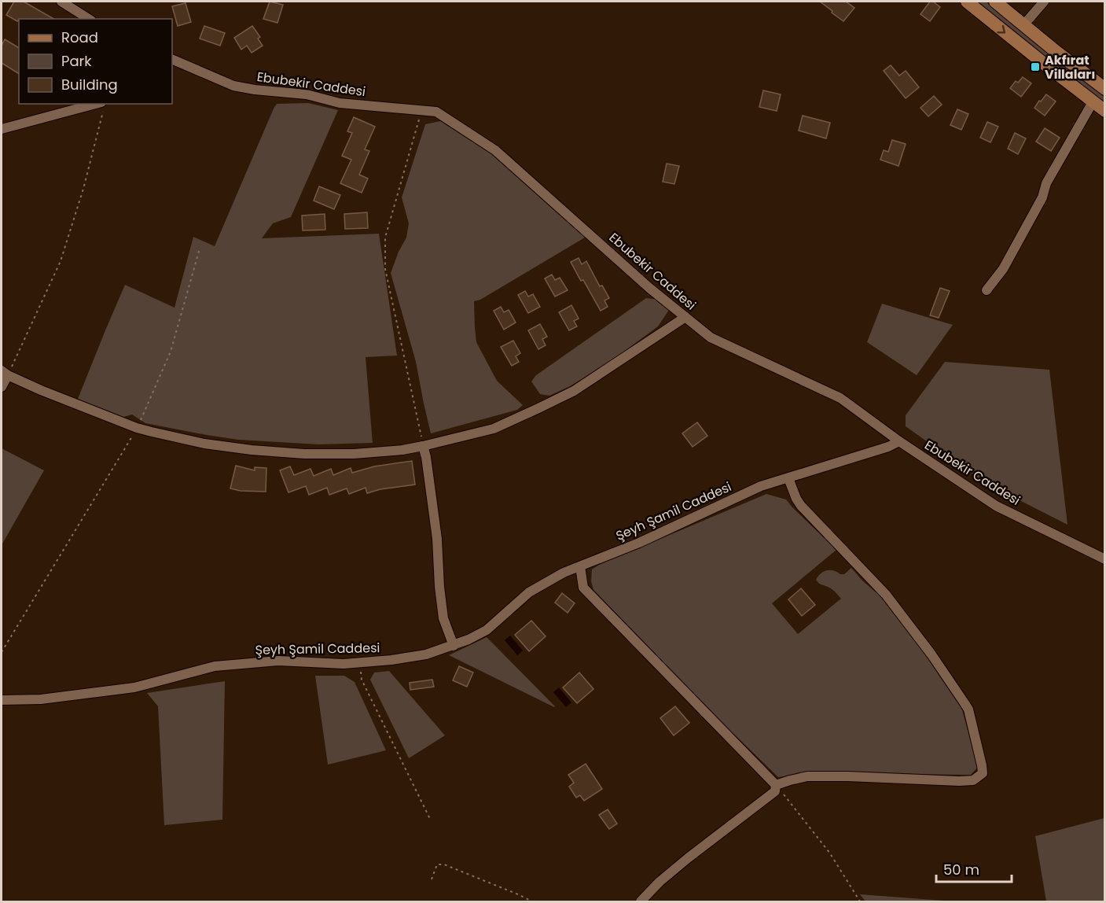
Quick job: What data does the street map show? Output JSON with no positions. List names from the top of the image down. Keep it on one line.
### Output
{"streets":{"street":["Ebubekir Caddesi","Şeyh Şamil Caddesi"]},"crossings":[["Ebubekir Caddesi","Şeyh Şamil Caddesi"]],"places":{"transit":["Akfırat Villaları"]},"legend":["Road","Park","Building"],"scale_bar":"50 m"}
